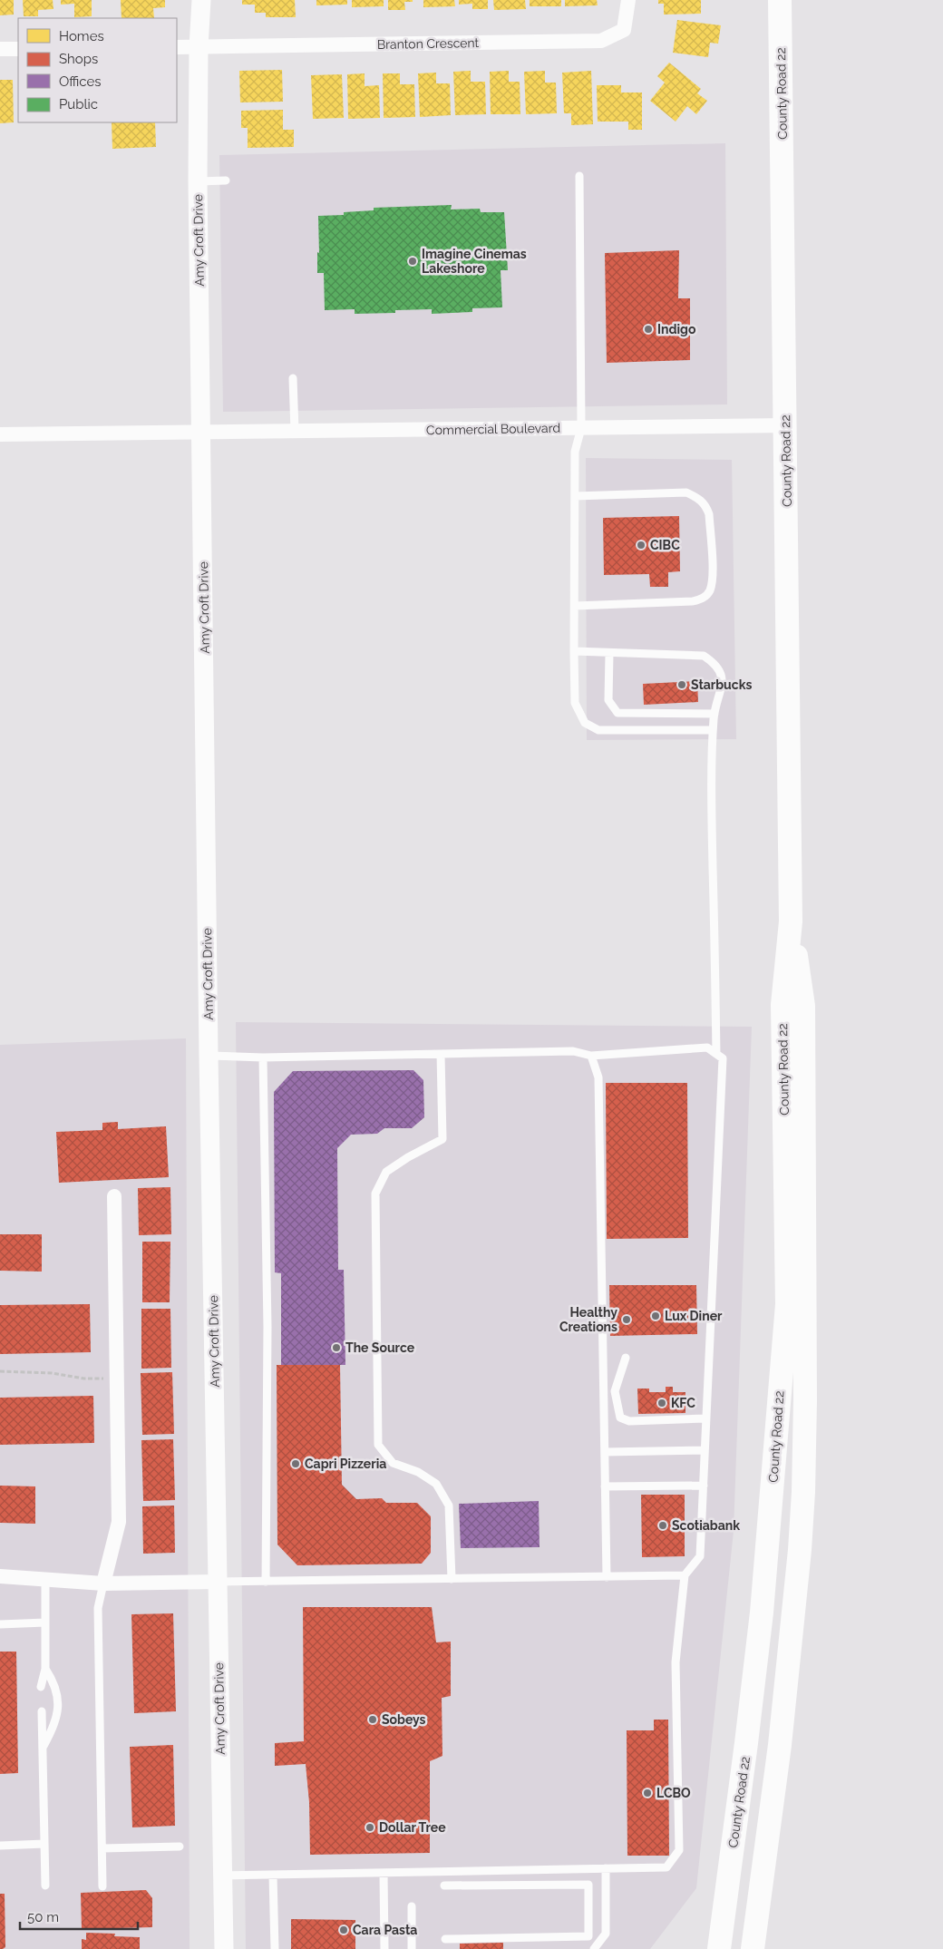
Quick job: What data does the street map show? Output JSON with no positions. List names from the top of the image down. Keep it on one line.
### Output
{"streets":{"main road":["County Road 22"],"street":["Branton Crescent","Amy Croft Drive","Commercial Boulevard"]},"crossings":[["Branton Crescent","Amy Croft Drive"],["County Road 22","Commercial Boulevard"],["Amy Croft Drive","Commercial Boulevard"]],"places":["Imagine Cinemas Lakeshore","Indigo","CIBC","Starbucks","Lux Diner","Healthy Creations","The Source","KFC","Capri Pizzeria","Scotiabank","Sobeys","LCBO","Dollar Tree","Cara Pasta"],"legend":["Homes","Shops","Offices","Public"],"scale_bar":"50 m"}
